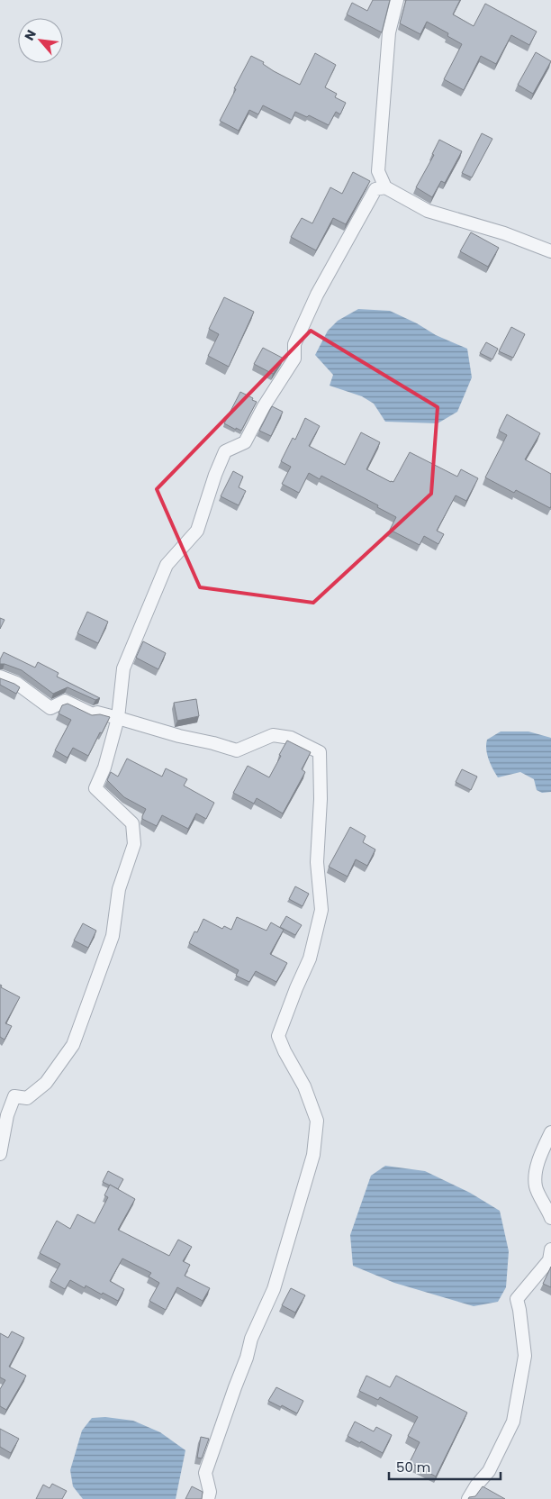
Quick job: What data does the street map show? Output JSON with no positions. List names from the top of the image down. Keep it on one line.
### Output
{"scale_bar":"50 m","north":"top left"}
